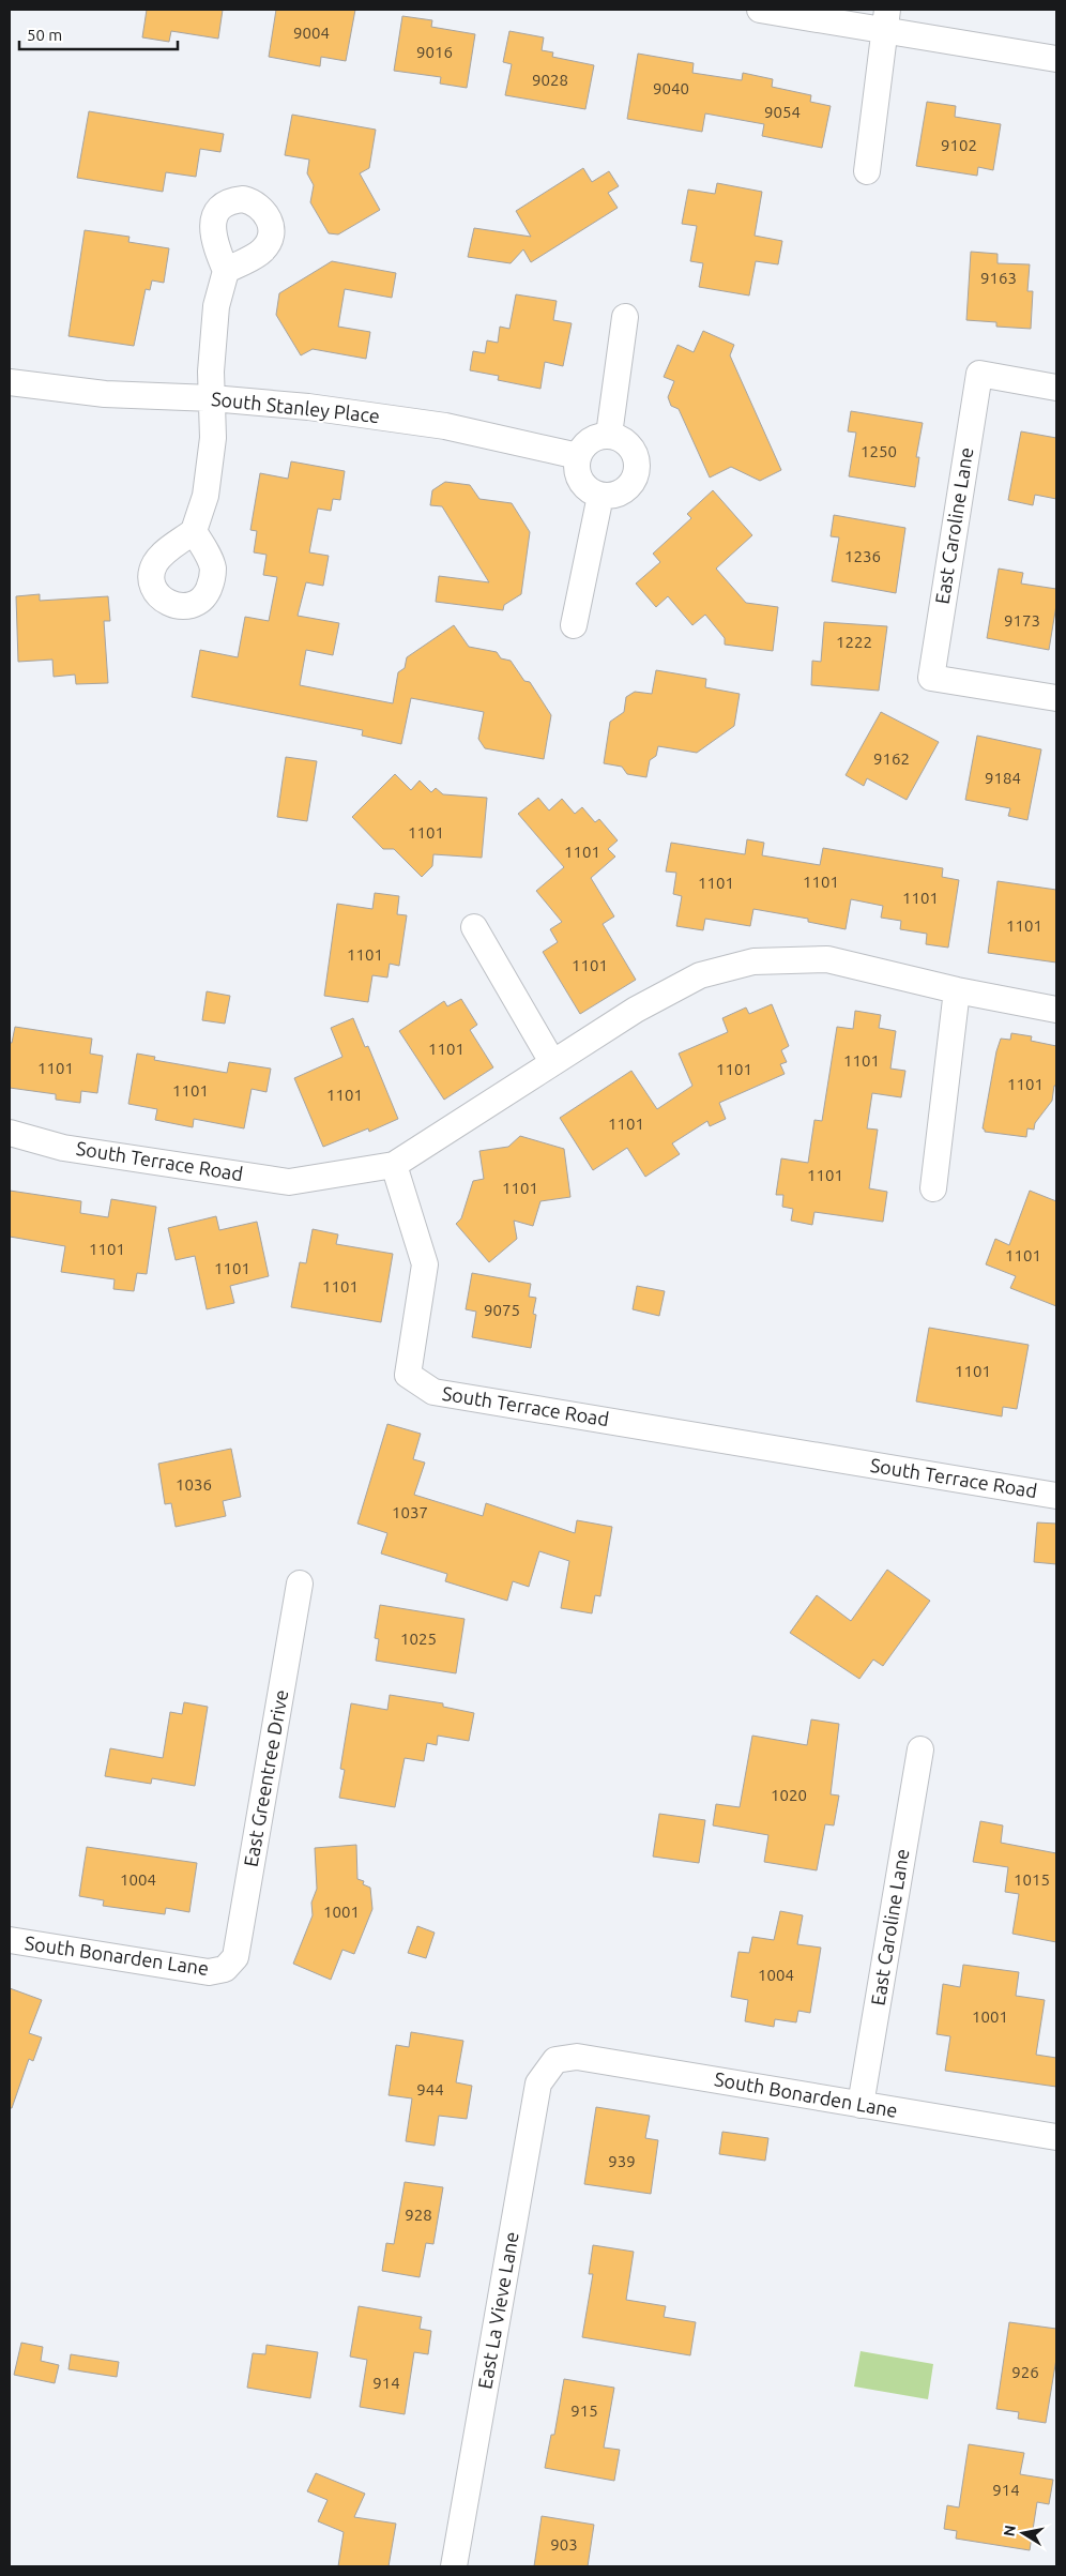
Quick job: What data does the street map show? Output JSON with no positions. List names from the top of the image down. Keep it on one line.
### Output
{"streets":{"street":["South Stanley Place","East Caroline Lane","South Terrace Road","East Greentree Drive","South Bonarden Lane","East La Vieve Lane"]},"crossings":[["East Caroline Lane","South Bonarden Lane"],["East Greentree Drive","South Bonarden Lane"],["South Bonarden Lane","East La Vieve Lane"]],"house_numbers":["9004","9016","9028","9040","9054","9102","9163","1250","1236","9173","1222","9162","9184","1101","1101","1101","1101","1101","1101","1101","1101","1101","1101","1101","1101","1101","1101","1101","1101","1101","1101","1101","1101","1101","1101","9075","1101","1036","1037","1025","1020","1004","1015","1001","1004","1001","944","939","928","926","914","915","914","903"],"scale_bar":"50 m","north":"left"}
